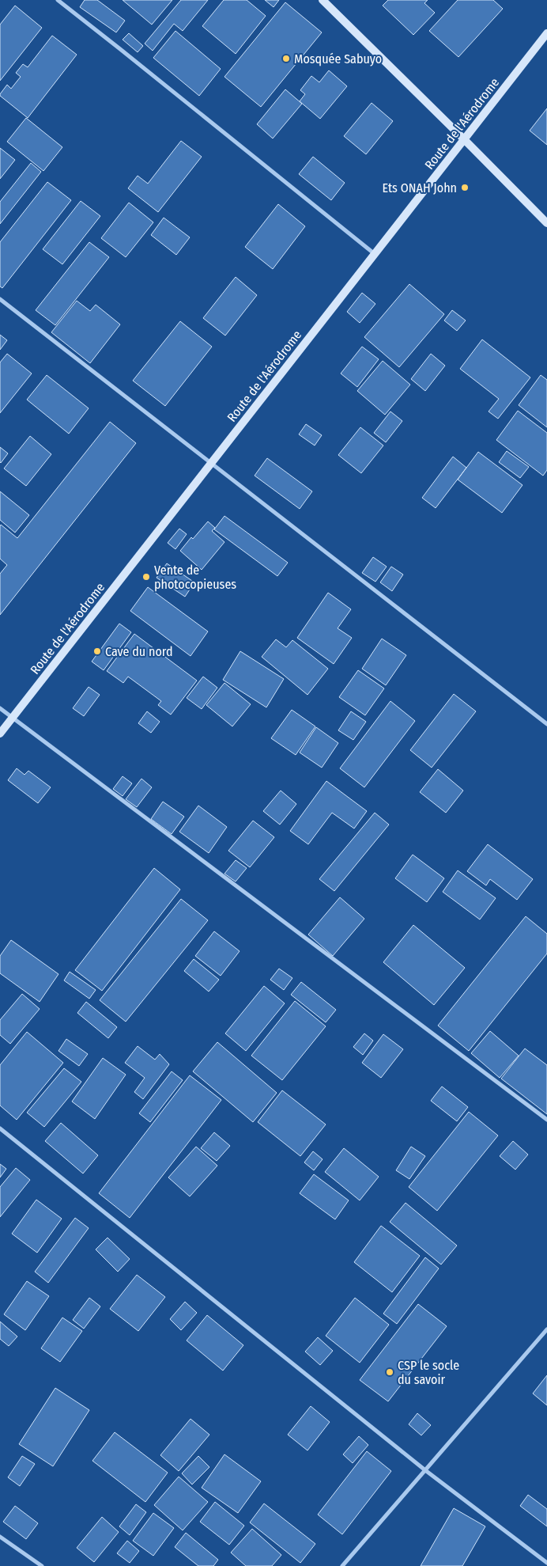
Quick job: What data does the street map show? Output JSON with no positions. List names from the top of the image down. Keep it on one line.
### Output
{"streets":{"street":["Route de l'Aérodrome"]},"places":["Mosquée Sabuyo","Ets ONAH John","Vente de photocopieuses","Cave du nord","CSP le socle du savoir"]}
